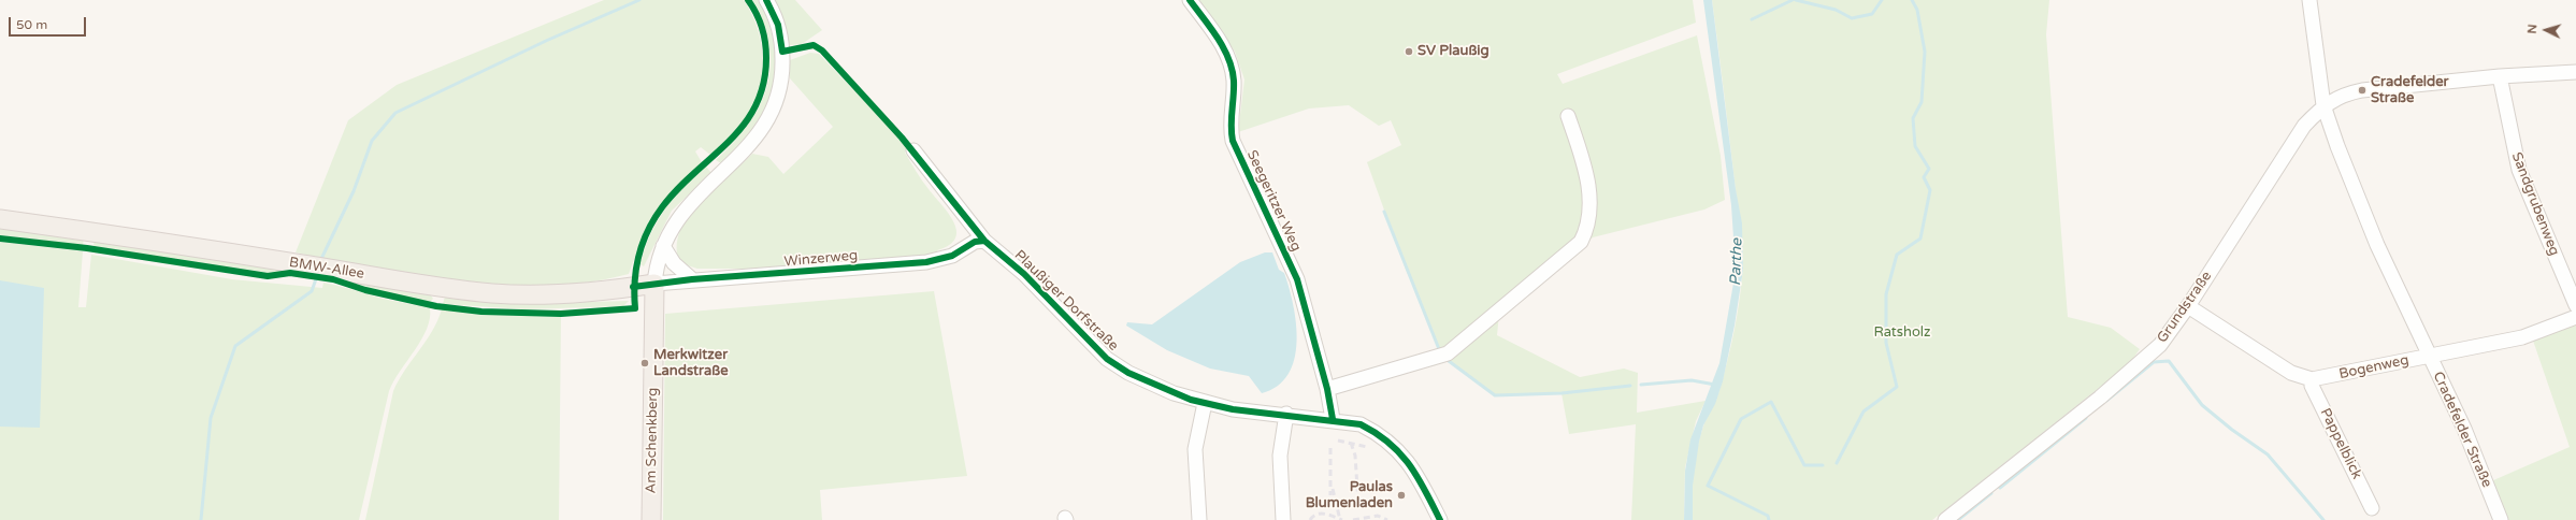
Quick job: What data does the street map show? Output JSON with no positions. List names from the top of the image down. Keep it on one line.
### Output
{"streets":{"main road":["BMW-Allee","Am Schenkberg"],"street":["Seegeritzer Weg","Sandgrubenweg","Winzerweg","Plaußiger Dorfstraße","Grundstraße","Bogenweg","Cradefelder Straße","Pappelblick"]},"crossings":[["Seegeritzer Weg","Plaußiger Dorfstraße"],["Sandgrubenweg","Grundstraße"],["Winzerweg","BMW-Allee"],["Winzerweg","Plaußiger Dorfstraße"],["Winzerweg","Am Schenkberg"],["BMW-Allee","Am Schenkberg"],["Grundstraße","Bogenweg"],["Grundstraße","Cradefelder Straße"],["Bogenweg","Cradefelder Straße"],["Bogenweg","Pappelblick"]],"water":["Parthe"],"parks":["Ratsholz"],"places":["SV Plaußig","Cradefelder Straße","Merkwitzer Landstraße","Paulas Blumenladen"],"scale_bar":"50 m","north":"left"}
